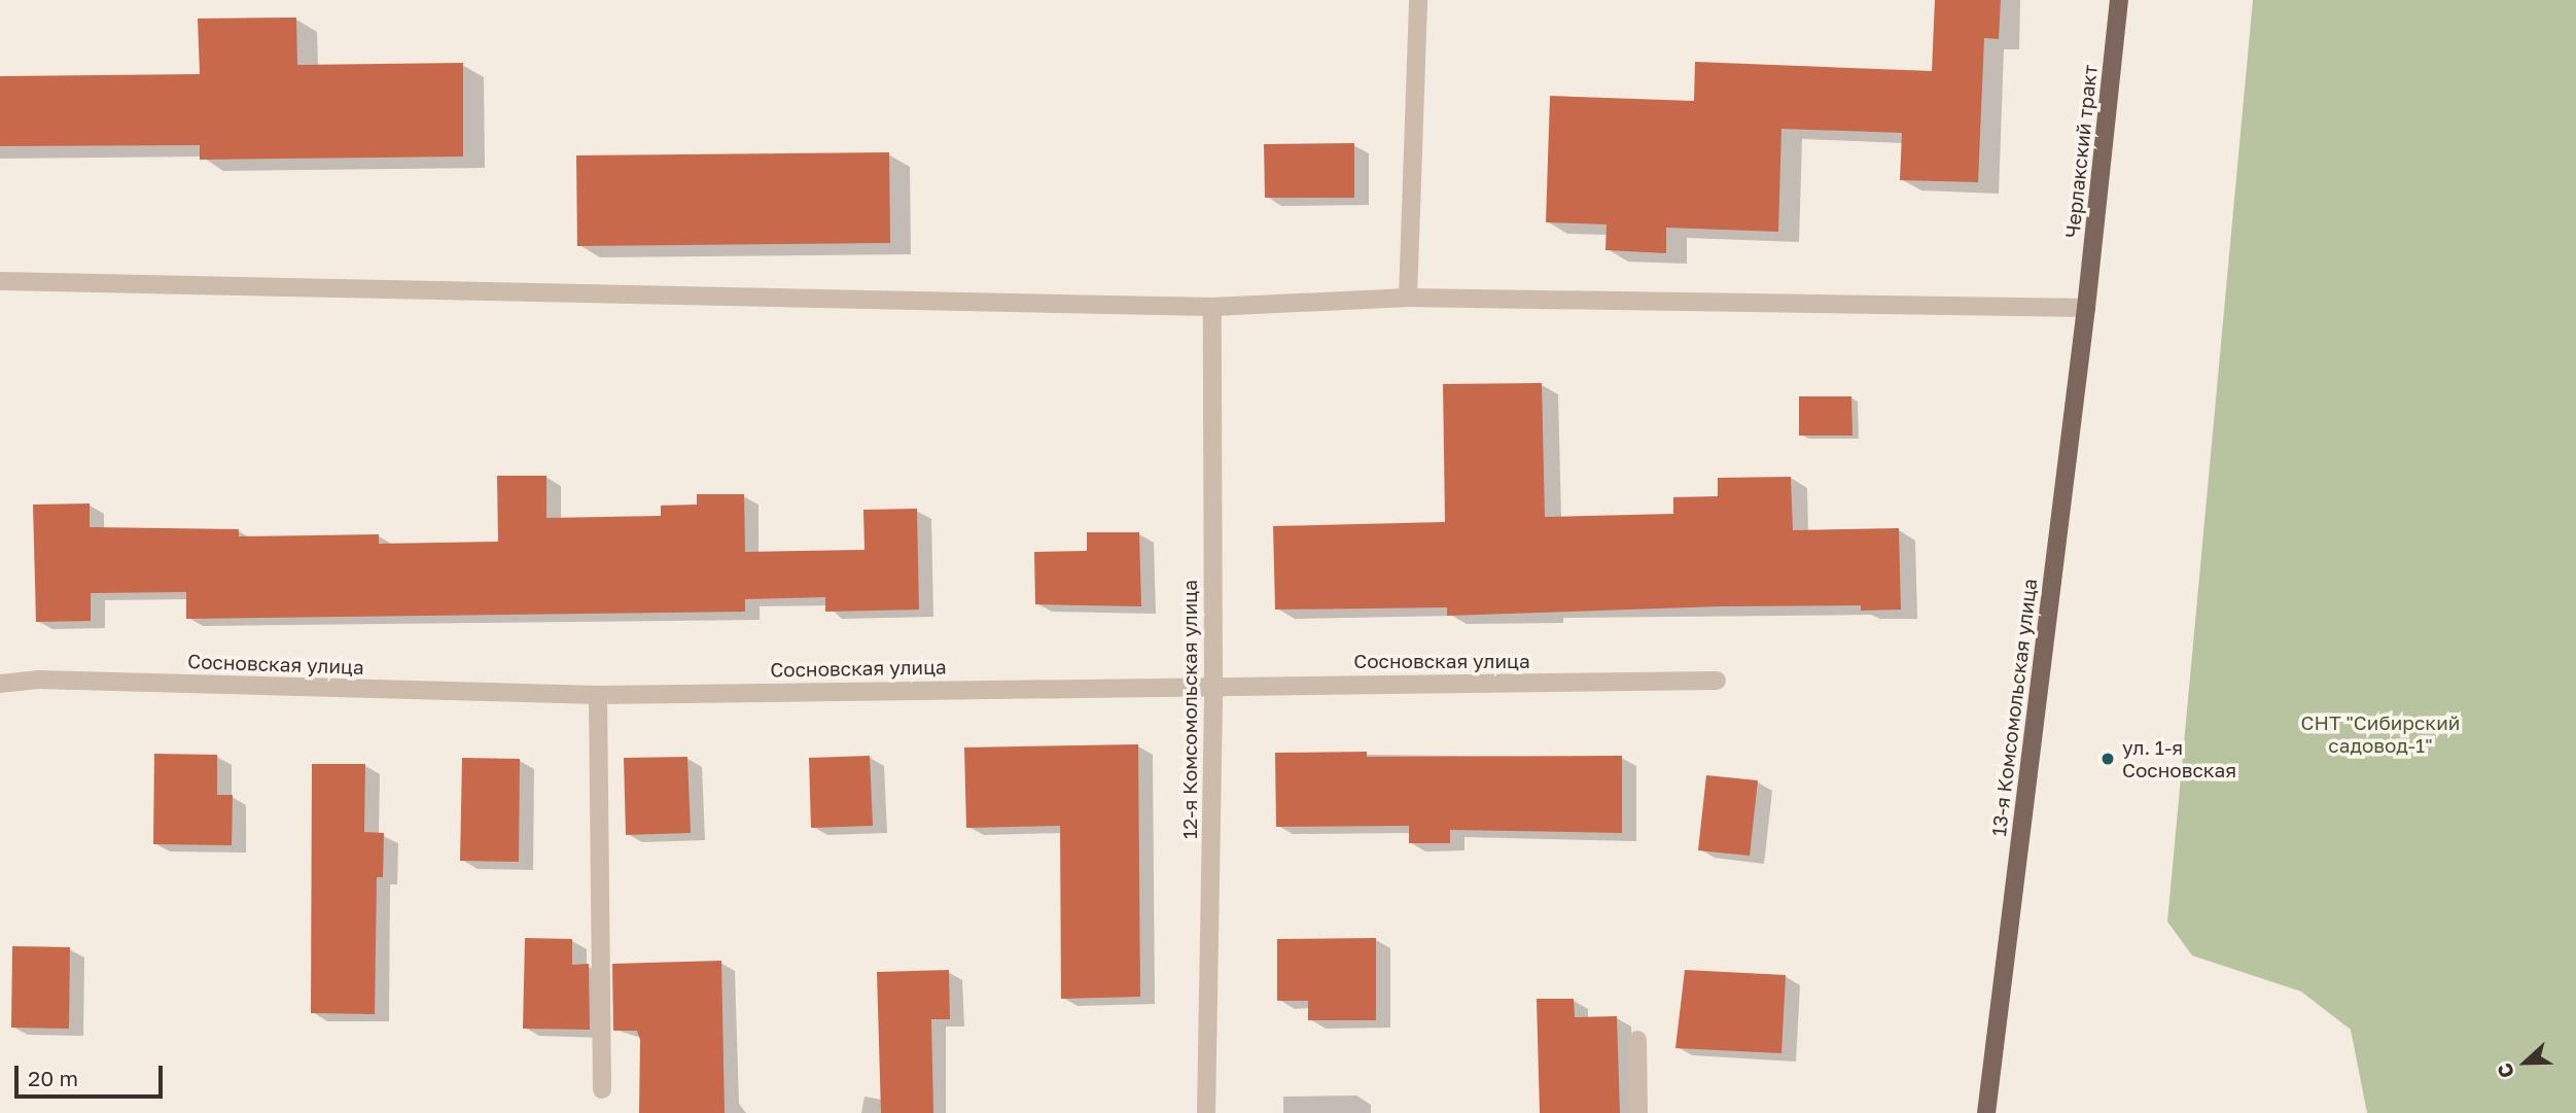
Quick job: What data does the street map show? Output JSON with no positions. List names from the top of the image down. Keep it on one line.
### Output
{"streets":{"main road":["Черлакский тракт","13-я Комсомольская улица"],"street":["Сосновская улица","12-я Комсомольская улица"]},"crossings":[["Черлакский тракт","13-я Комсомольская улица"],["Сосновская улица","12-я Комсомольская улица"]],"parks":["СНТ \"Сибирский садовод-1\""],"places":["ул. 1-я Сосновская"],"scale_bar":"20 m","north":"left"}
